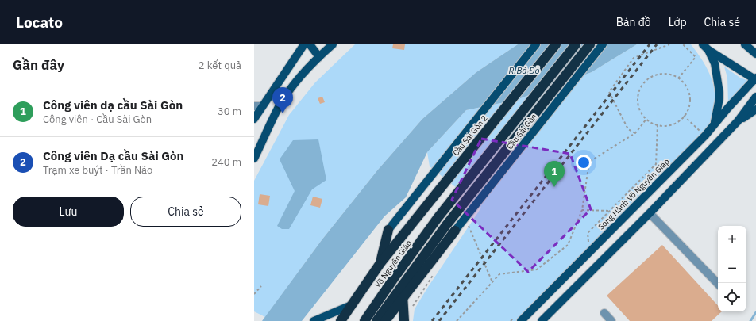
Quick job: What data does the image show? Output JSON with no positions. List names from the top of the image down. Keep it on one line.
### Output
{"streets":{"highway":["Cầu Sài Gòn","Cầu Sài Gòn 2","Võ Nguyên Giáp"],"main road":["Song Hành Võ Nguyên Giáp"]},"crossings":[["Cầu Sài Gòn","Võ Nguyên Giáp"],["Cầu Sài Gòn 2","Võ Nguyên Giáp"]],"water":["R.Bá Đỏ"],"page":{"header":"Locato","nav":["Bản đồ","Lớp","Chia sẻ"],"heading":["Gần đây","2 kết quả"],"list":[{"mark":"1","name":"Công viên dạ cầu Sài Gòn","note":"Công viên · Cầu Sài Gòn","value":"30 m"},{"mark":"2","name":"Công viên Dạ cầu Sài Gòn","note":"Trạm xe buýt · Trần Não","value":"240 m"}],"pins":["2","1"],"buttons":["Lưu","Chia sẻ"],"map_buttons":["+","−"]}}
